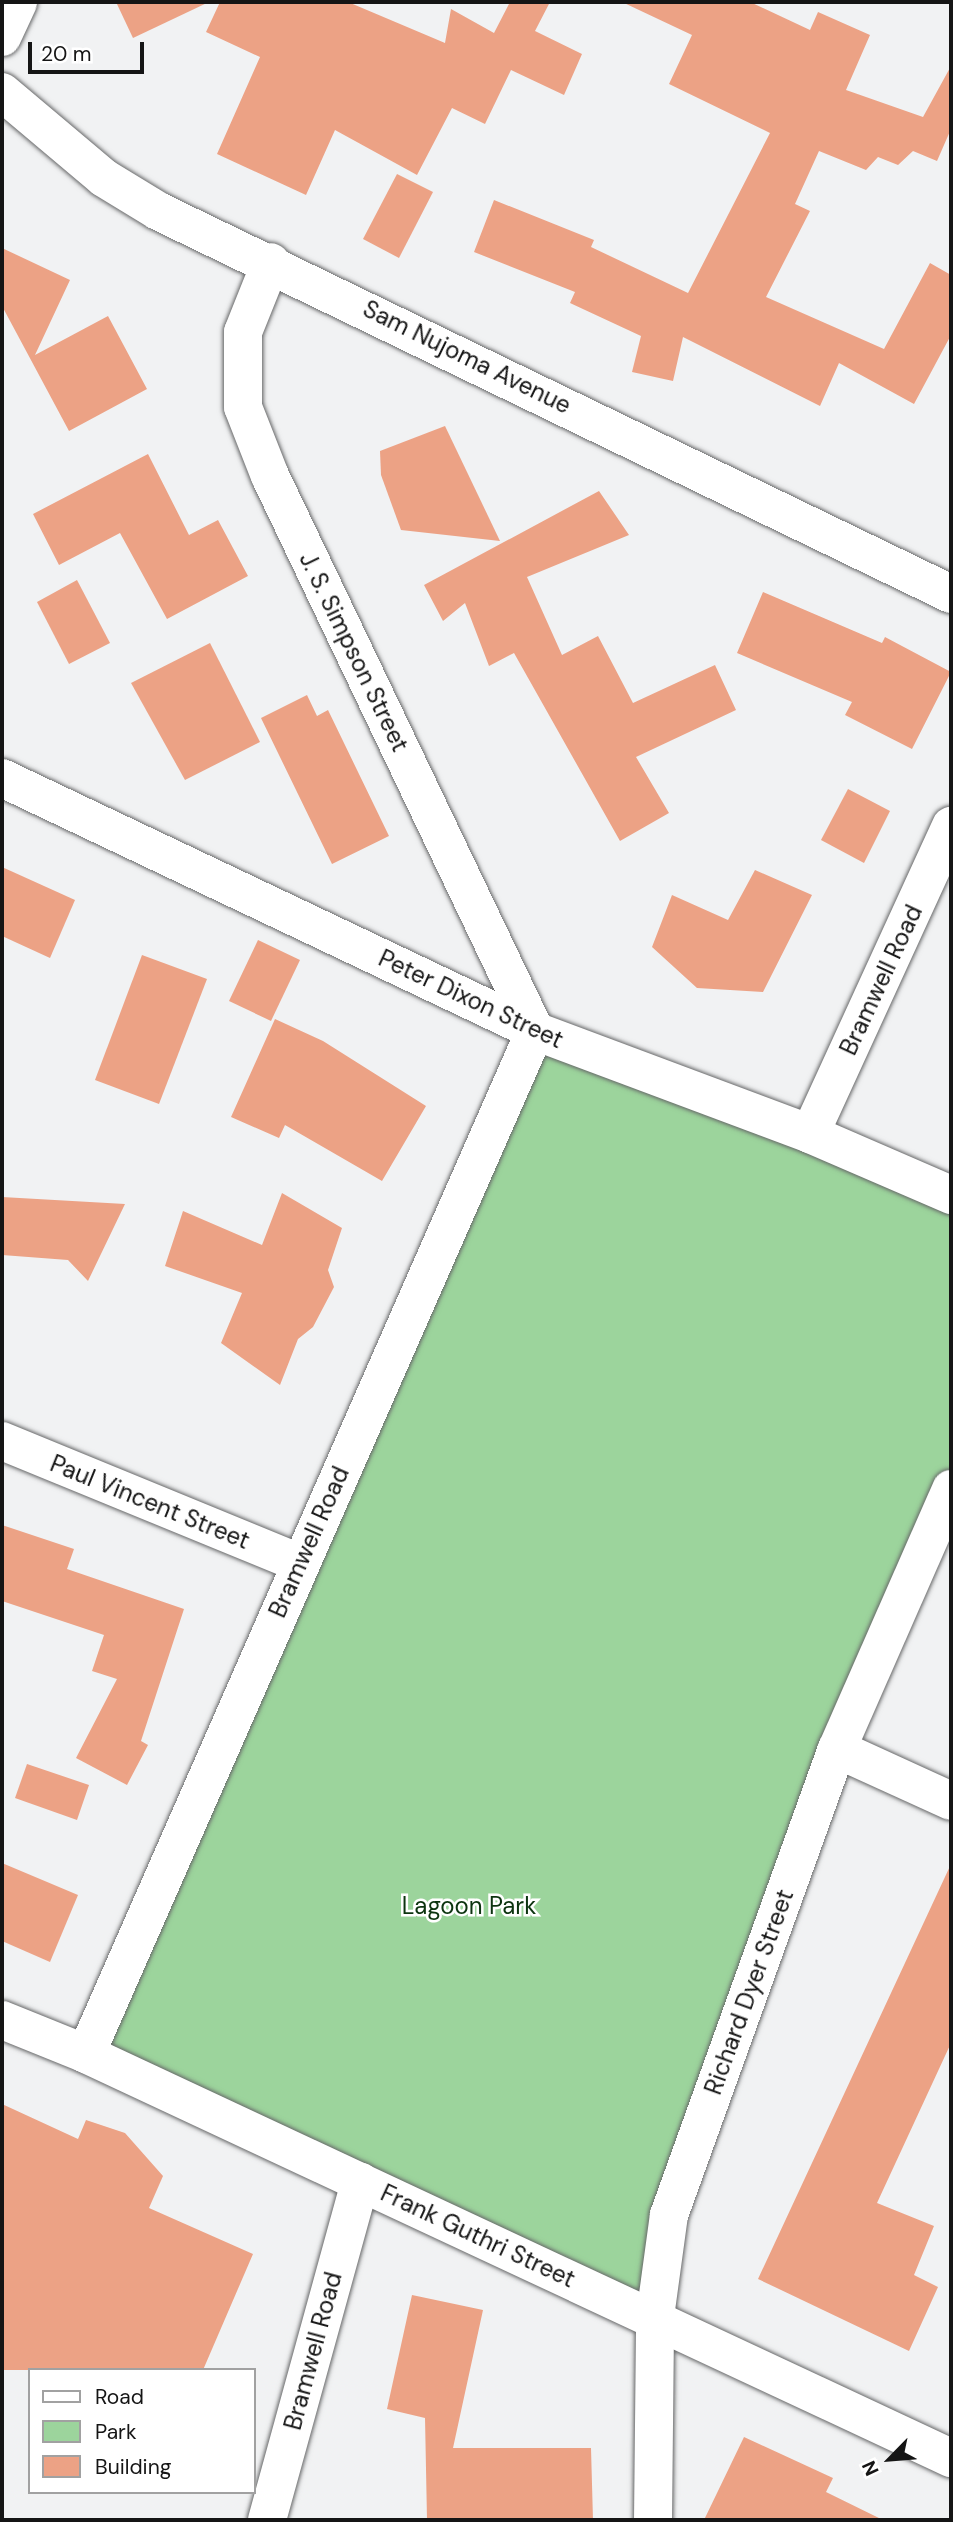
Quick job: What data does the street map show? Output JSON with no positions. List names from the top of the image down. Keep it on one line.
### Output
{"streets":{"street":["Sam Nujoma Avenue","J. S. Simpson Street","Bramwell Road","Peter Dixon Street","Paul Vincent Street","Richard Dyer Street","Frank Guthri Street"]},"crossings":[["Sam Nujoma Avenue","J. S. Simpson Street"],["J. S. Simpson Street","Bramwell Road"],["J. S. Simpson Street","Peter Dixon Street"],["Bramwell Road","Peter Dixon Street"],["Bramwell Road","Paul Vincent Street"],["Bramwell Road","Frank Guthri Street"],["Richard Dyer Street","Frank Guthri Street"]],"parks":["Lagoon Park"],"legend":["Road","Park","Building"],"scale_bar":"20 m","north":"bottom left"}
